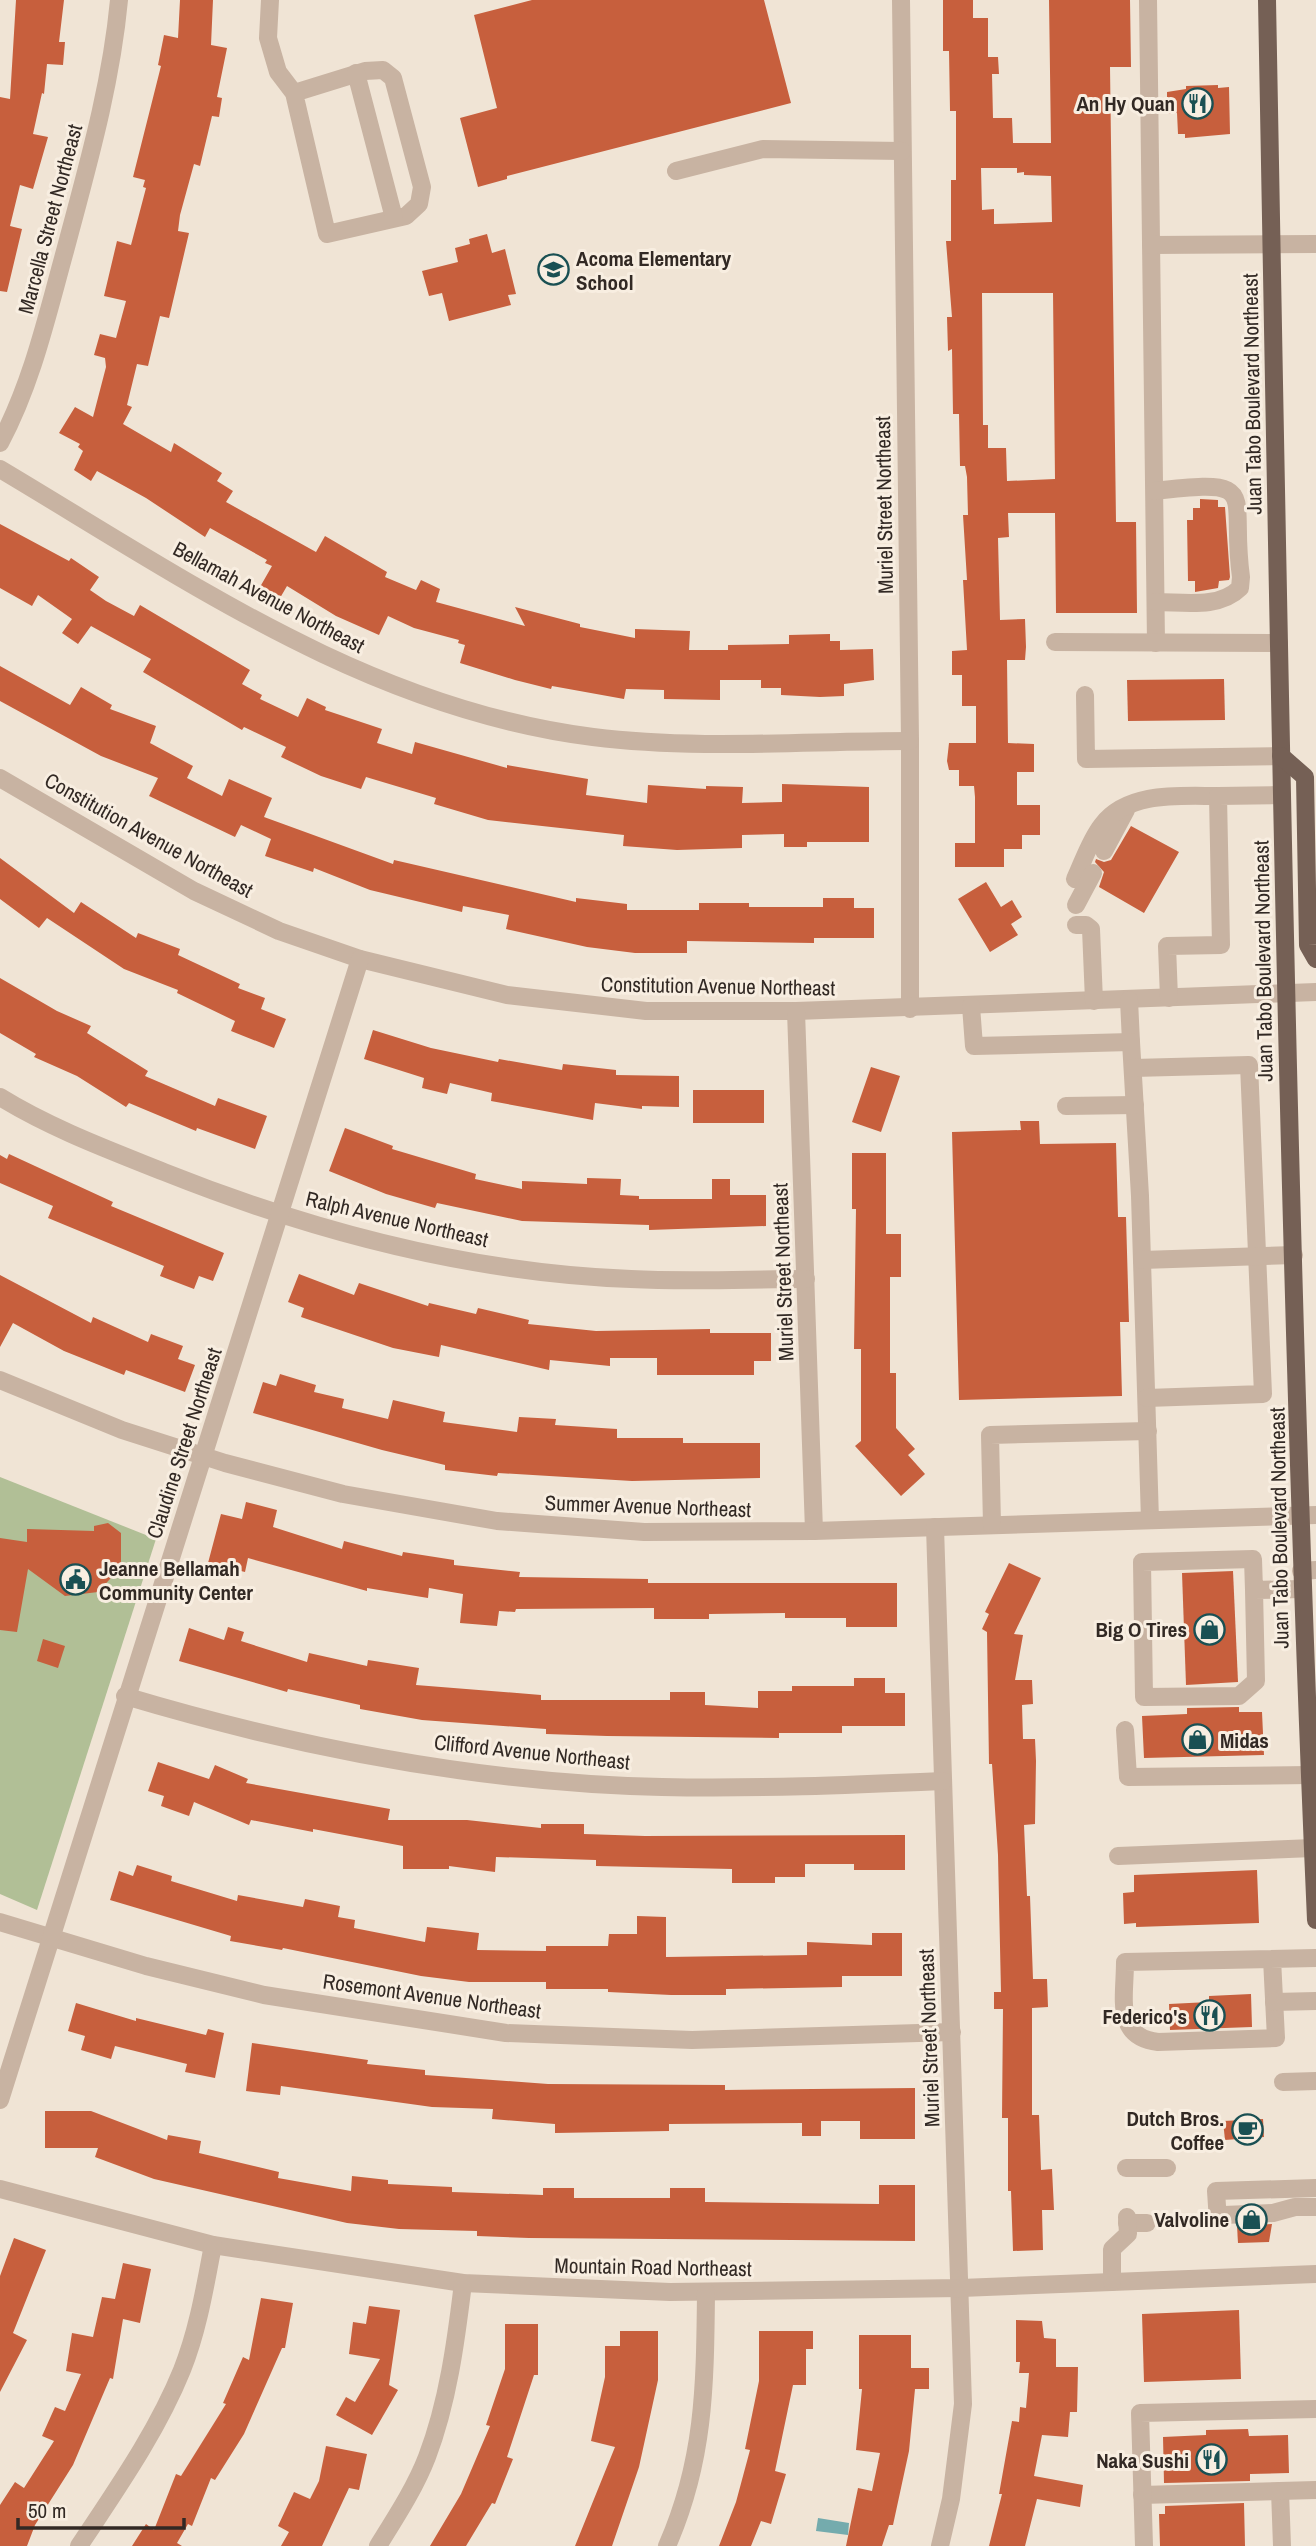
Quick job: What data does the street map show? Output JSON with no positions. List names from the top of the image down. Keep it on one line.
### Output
{"streets":{"main road":["Juan Tabo Boulevard Northeast"],"street":["Marcella Street Northeast","Muriel Street Northeast","Bellamah Avenue Northeast","Constitution Avenue Northeast","Ralph Avenue Northeast","Claudine Street Northeast","Summer Avenue Northeast","Clifford Avenue Northeast","Rosemont Avenue Northeast","Mountain Road Northeast"]},"crossings":[["Juan Tabo Boulevard Northeast","Constitution Avenue Northeast"],["Juan Tabo Boulevard Northeast","Summer Avenue Northeast"],["Muriel Street Northeast","Bellamah Avenue Northeast"],["Muriel Street Northeast","Constitution Avenue Northeast"],["Muriel Street Northeast","Ralph Avenue Northeast"],["Muriel Street Northeast","Summer Avenue Northeast"],["Muriel Street Northeast","Clifford Avenue Northeast"],["Muriel Street Northeast","Rosemont Avenue Northeast"],["Muriel Street Northeast","Mountain Road Northeast"],["Constitution Avenue Northeast","Claudine Street Northeast"],["Ralph Avenue Northeast","Claudine Street Northeast"],["Claudine Street Northeast","Summer Avenue Northeast"],["Claudine Street Northeast","Clifford Avenue Northeast"],["Claudine Street Northeast","Rosemont Avenue Northeast"]],"places":{"restaurant":["An Hy Quan","Federico's","Naka Sushi"],"school or university":["Acoma Elementary School"],"public building":["Jeanne Bellamah Community Center"],"shop":["Big O Tires","Midas","Valvoline"],"cafe":["Dutch Bros. Coffee"]},"scale_bar":"50 m"}
